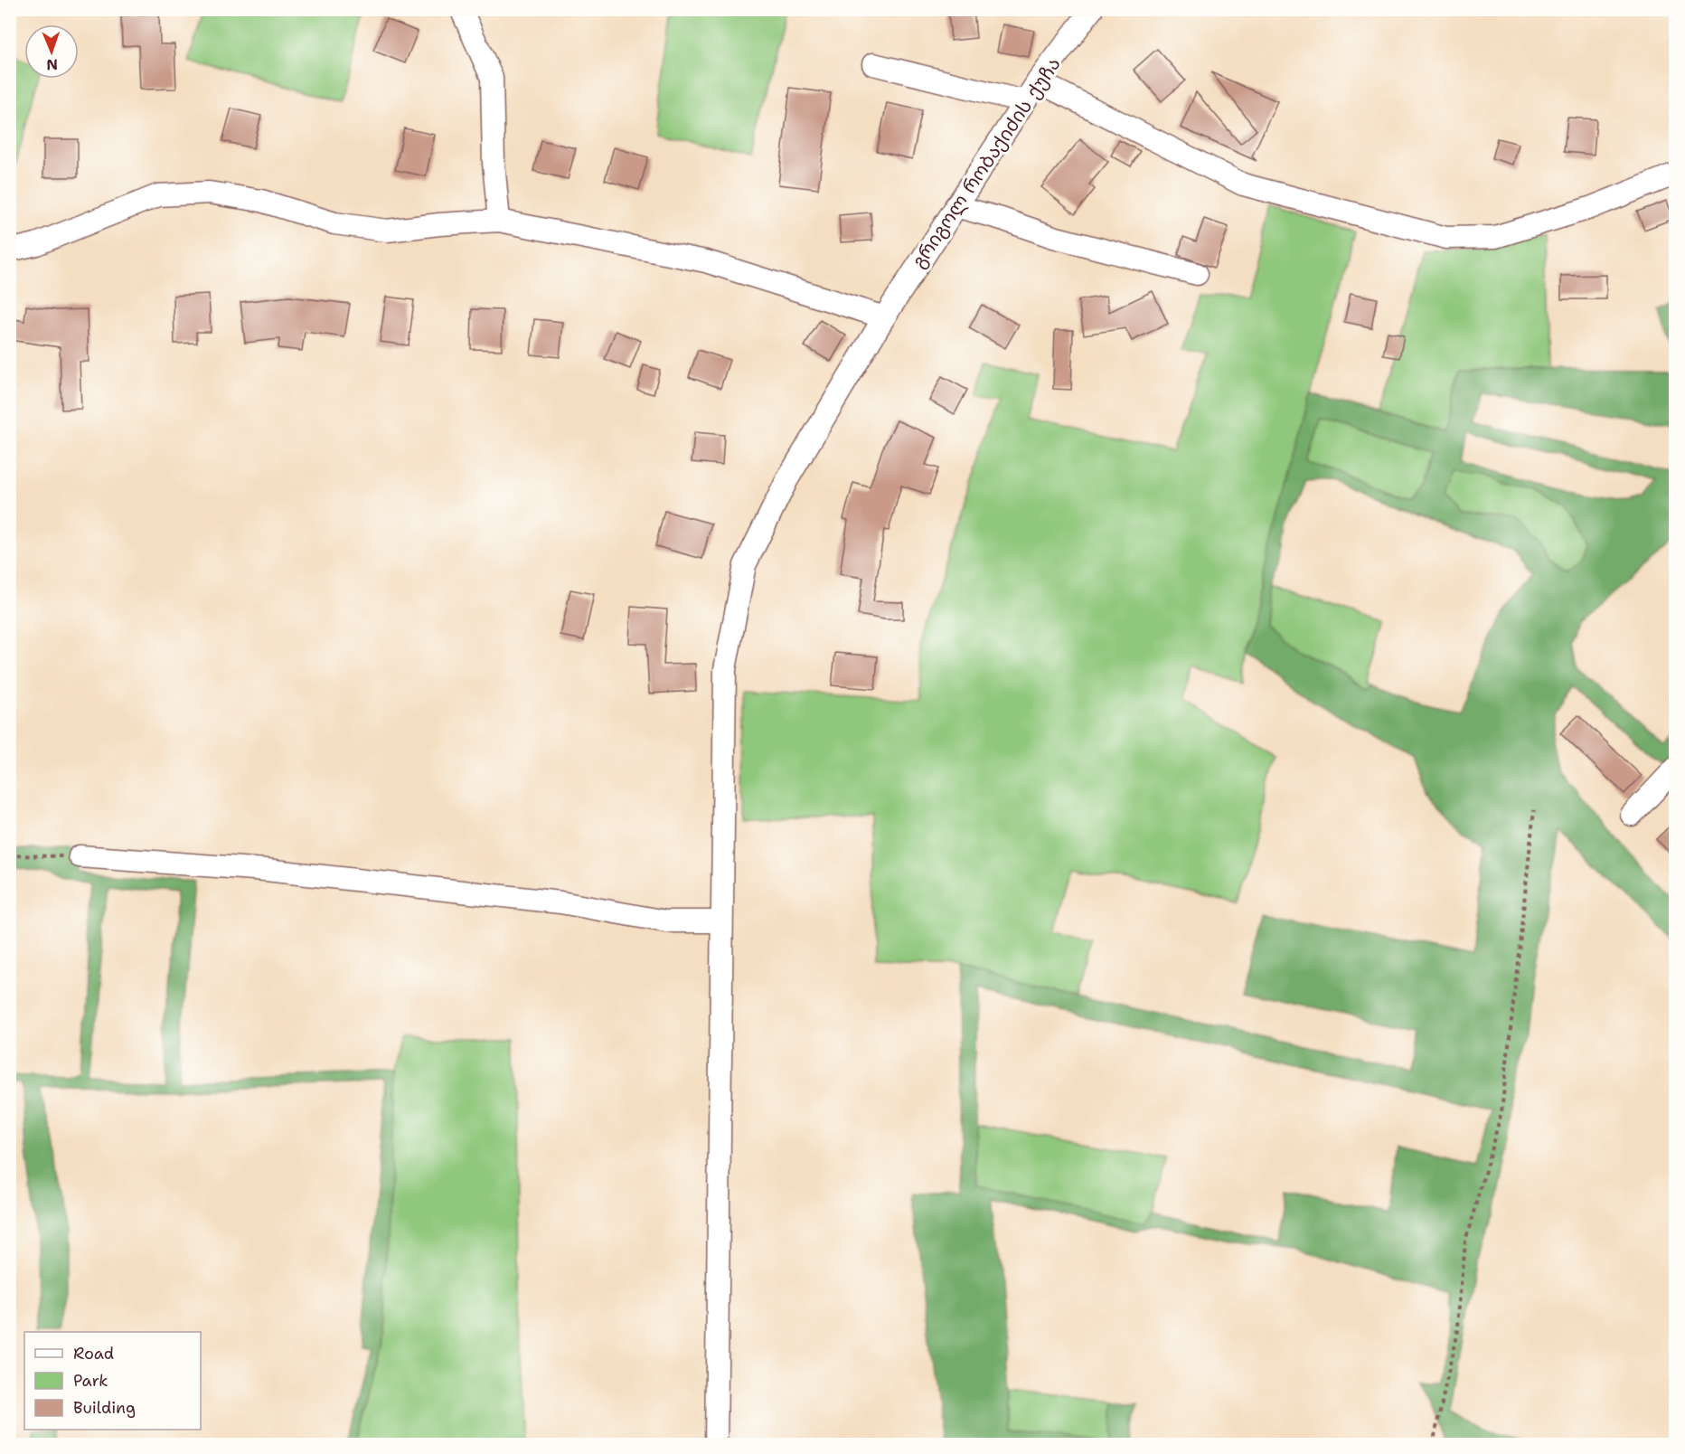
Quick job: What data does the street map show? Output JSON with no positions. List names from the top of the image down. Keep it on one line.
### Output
{"streets":{"street":["გრიგოლ რობაქიძის ქუჩა"]},"legend":["Road","Park","Building"],"north":"bottom"}
